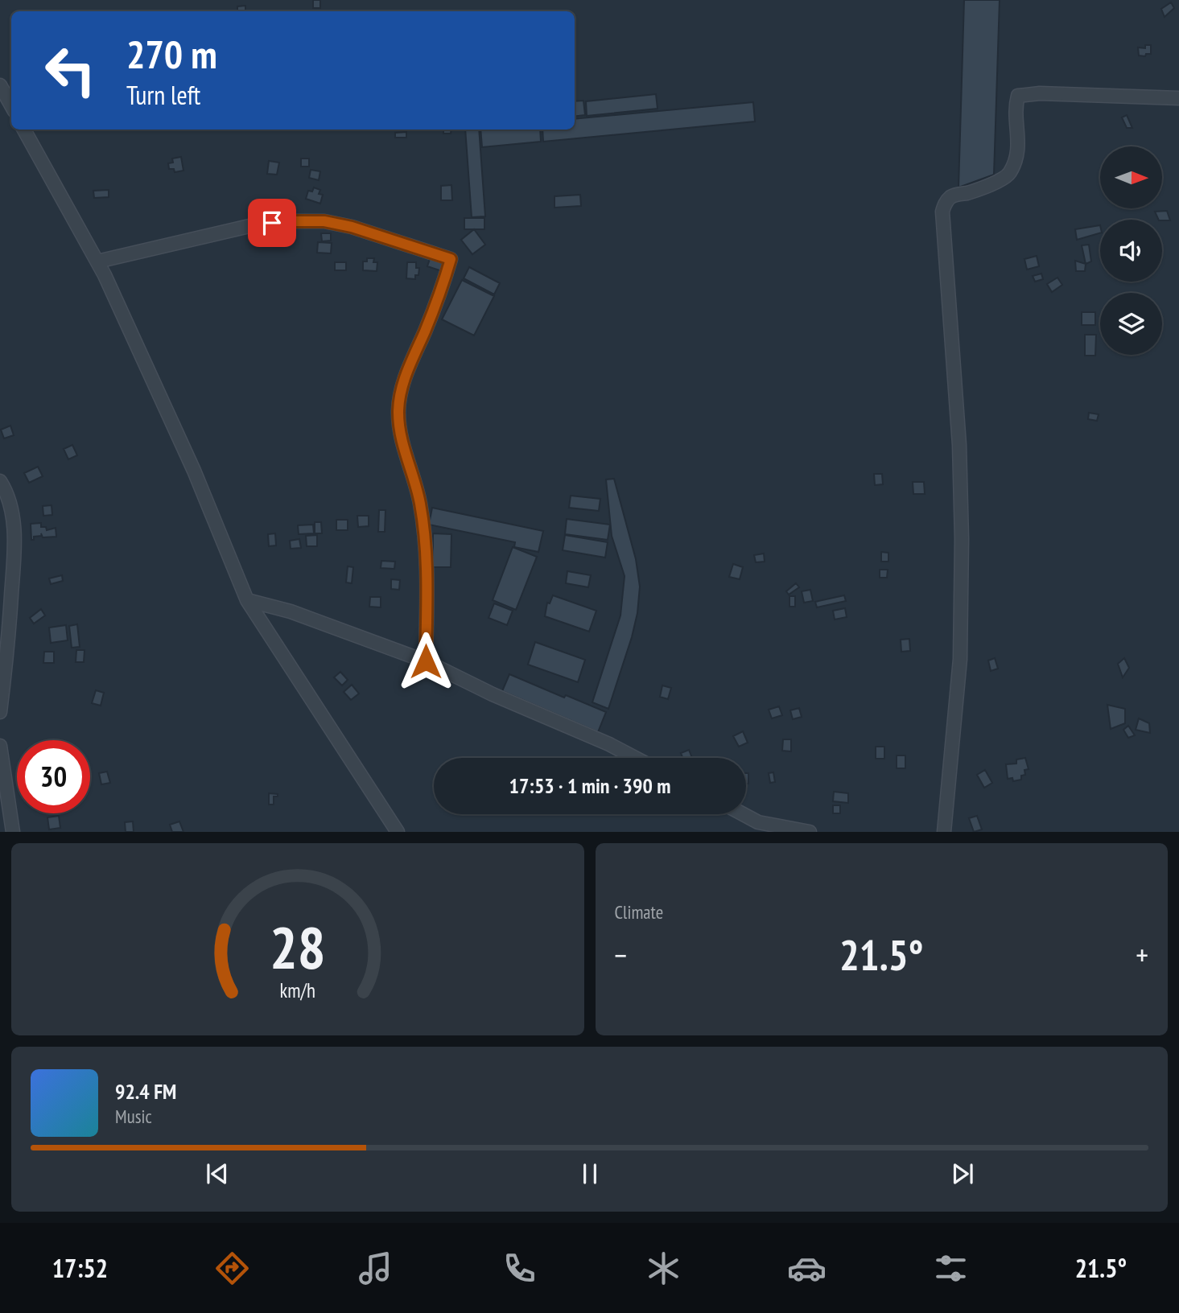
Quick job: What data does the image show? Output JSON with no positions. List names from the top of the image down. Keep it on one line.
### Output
{"north":"right","page":{"turn":["270 m","Turn left"],"limit":"30","trip":"17:53 · 1 min · 390 m","tile":"Climate","heat":["−","21.5°","+"],"song":["92.4 FM","Music"],"tabs":["17:52","21.5°"],"gauge":["28","km/h"]}}
